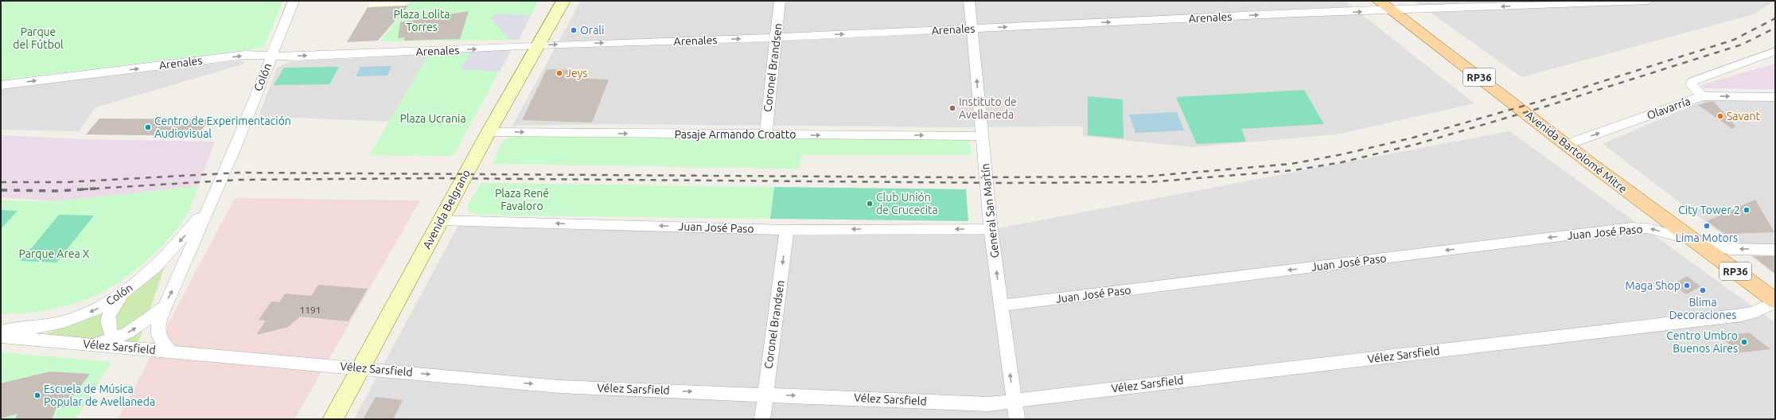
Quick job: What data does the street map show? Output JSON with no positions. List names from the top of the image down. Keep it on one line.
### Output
{"streets":{"main road":["RP36","Avenida Bartolomé Mitre","Avenida Belgrano"],"street":["Arenales","Coronel Brandsen","Colón","Olavarría","Pasaje Armando Croatto","General San Martín","Juan José Paso","Vélez Sarsfield"]},"crossings":[["Arenales","Coronel Brandsen"],["Arenales","Colón"],["Arenales","Avenida Bartolomé Mitre"],["Arenales","Avenida Belgrano"],["Arenales","General San Martín"],["Coronel Brandsen","Pasaje Armando Croatto"],["Coronel Brandsen","Juan José Paso"],["Coronel Brandsen","Vélez Sarsfield"],["Colón","Vélez Sarsfield"],["Olavarría","Avenida Bartolomé Mitre"],["Pasaje Armando Croatto","Avenida Belgrano"],["Pasaje Armando Croatto","General San Martín"],["Avenida Bartolomé Mitre","Juan José Paso"],["Avenida Bartolomé Mitre","Vélez Sarsfield"],["Avenida Belgrano","Juan José Paso"],["Avenida Belgrano","Vélez Sarsfield"],["General San Martín","Juan José Paso"],["General San Martín","Vélez Sarsfield"]],"one_way":["Coronel Brandsen","Olavarría","Pasaje Armando Croatto","General San Martín","Juan José Paso","Vélez Sarsfield"],"parks":["Plaza Lolita Torres","Parque del Fútbol","Plaza Ucrania","Plaza René Favaloro","Parque Area X"],"places":["Orali","Jeys","Instituto de Avellaneda","Savant","Centro de Experimentación Audiovisual","Club Unión de Crucecita","City Tower 2","Lima Motors","Maga Shop","Blima Decoraciones","Centro Umbro Buenos Aires","Escuela de Música Popular de Avellaneda"],"house_numbers":["1191"]}
